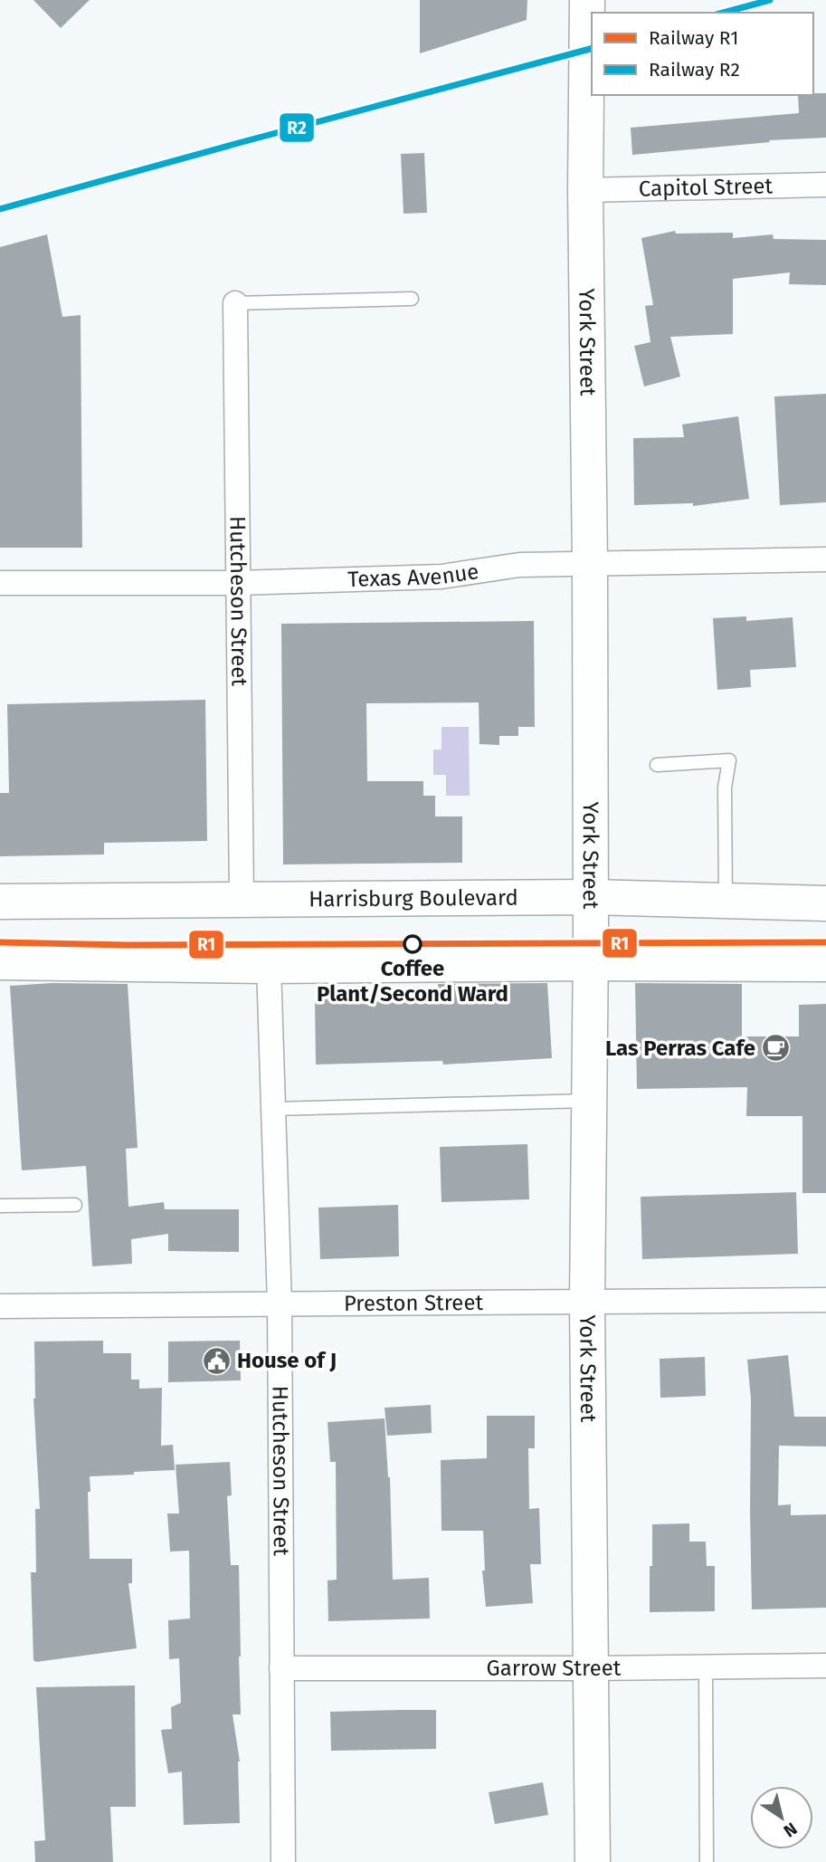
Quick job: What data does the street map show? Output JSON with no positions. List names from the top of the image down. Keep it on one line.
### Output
{"streets":{"main road":["York Street","Harrisburg Boulevard"],"street":["Capitol Street","Texas Avenue","Hutcheson Street","Preston Street","Garrow Street"]},"crossings":[["Capitol Street","York Street"],["York Street","Texas Avenue"],["York Street","Harrisburg Boulevard"],["York Street","Preston Street"],["York Street","Garrow Street"],["Texas Avenue","Hutcheson Street"],["Hutcheson Street","Harrisburg Boulevard"],["Hutcheson Street","Preston Street"],["Hutcheson Street","Garrow Street"]],"places":{"other":["Coffee Plant/Second Ward"],"cafe":["Las Perras Cafe"],"public building":["House of J"]},"lines":["rail line R2","rail line R1"],"legend":["Railway R1","Railway R2"],"north":"bottom right"}
